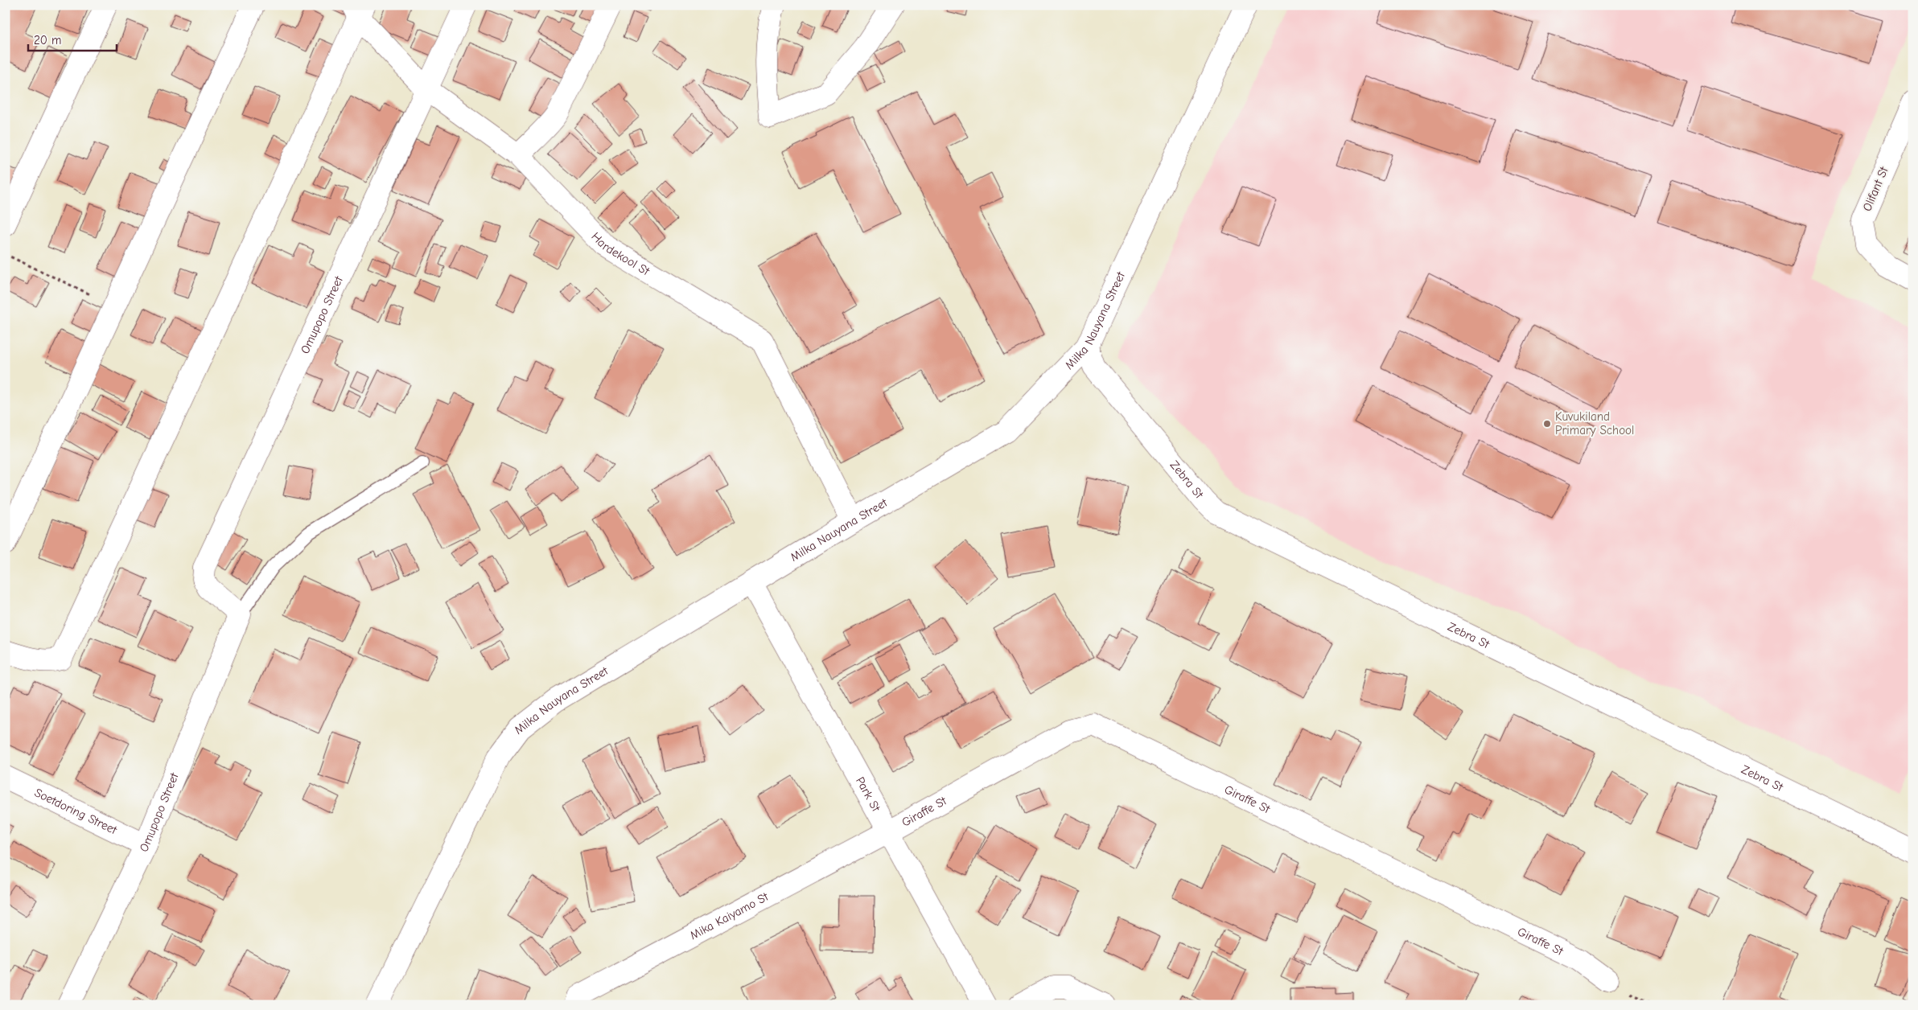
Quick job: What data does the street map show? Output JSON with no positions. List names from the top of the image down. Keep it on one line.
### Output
{"streets":{"street":["Olifant St","Hardekool St","Omupopo Street","Milka Nauyana Street","Zebra St","Park St","Giraffe St","Soetdoring Street","Mika Kaiyamo St"]},"crossings":[["Hardekool St","Omupopo Street"],["Hardekool St","Milka Nauyana Street"],["Omupopo Street","Soetdoring Street"],["Milka Nauyana Street","Zebra St"],["Milka Nauyana Street","Park St"],["Park St","Giraffe St"],["Park St","Mika Kaiyamo St"],["Giraffe St","Mika Kaiyamo St"]],"places":["Kuvukiland Primary School"],"scale_bar":"20 m"}
